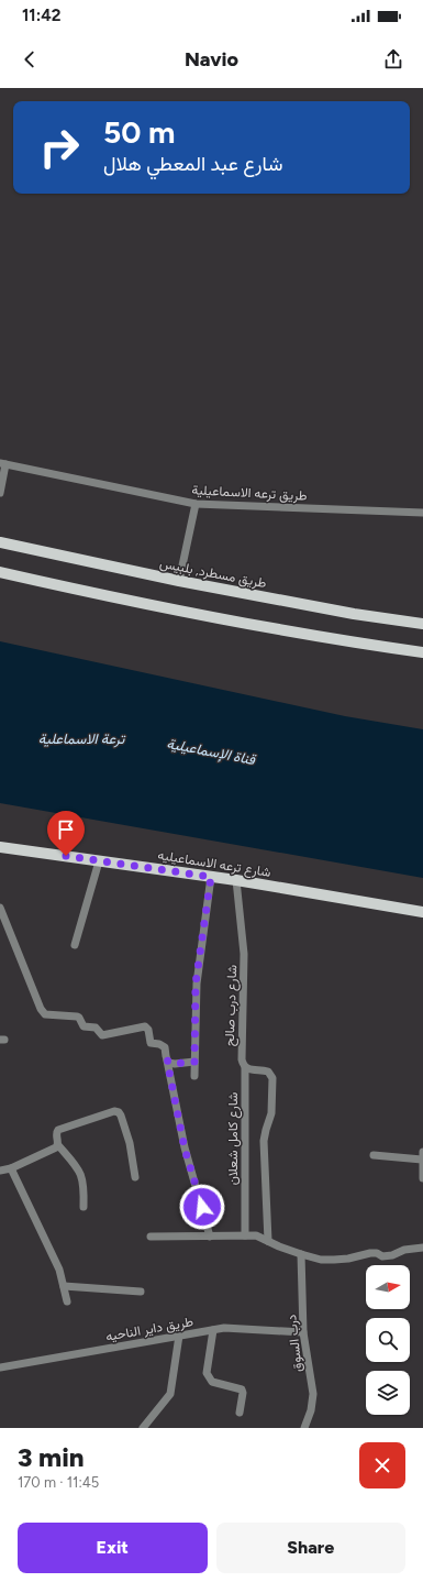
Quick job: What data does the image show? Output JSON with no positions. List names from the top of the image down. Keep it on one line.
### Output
{"streets":{"main road":["طريق مسطرد, بلبيس","شارع ترعه الاسماعيليه"],"street":["طريق ترعه الاسماعيلية","شارع درب صالح","شارع كامل شعلان","طريق داير الناحيه","درب السوق"]},"crossings":[["شارع ترعه الاسماعيليه","شارع درب صالح"],["شارع درب صالح","شارع كامل شعلان"],["طريق داير الناحيه","درب السوق"]],"water":["ترعة الاسماعلية","قناة الإسماعيلية"],"north":"right","page":{"status":"11:42","header":"Navio","turn":["50 m","شارع عبد المعطي هلال"],"heading":["3 min","170 m · 11:45"],"buttons":["Exit","Share"]}}
